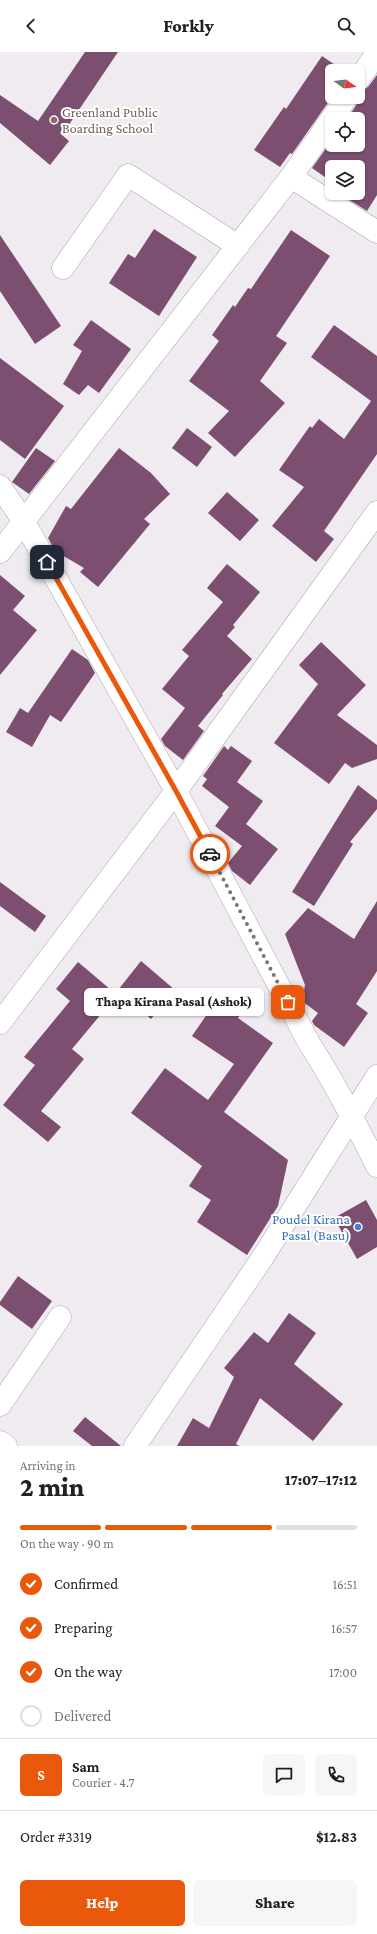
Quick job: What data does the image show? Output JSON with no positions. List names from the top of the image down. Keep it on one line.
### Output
{"places":["Greenland Public Boarding School","Thapa Kirana Pasal (Ashok)","Poudel Kirana Pasal (Basu)"],"north":"right","page":{"header":"Forkly","bubble":"Thapa Kirana Pasal (Ashok)","heading":["2 min","Arriving in","17:07–17:12"],"panel":["Sam","Courier · 4.7","Order #3319","$12.83"],"bar":"On the way · 90 m","list":[["Confirmed","16:51"],["Preparing","16:57"],["On the way","17:00"],"Delivered"],"round":"S","buttons":["Help","Share"]}}
